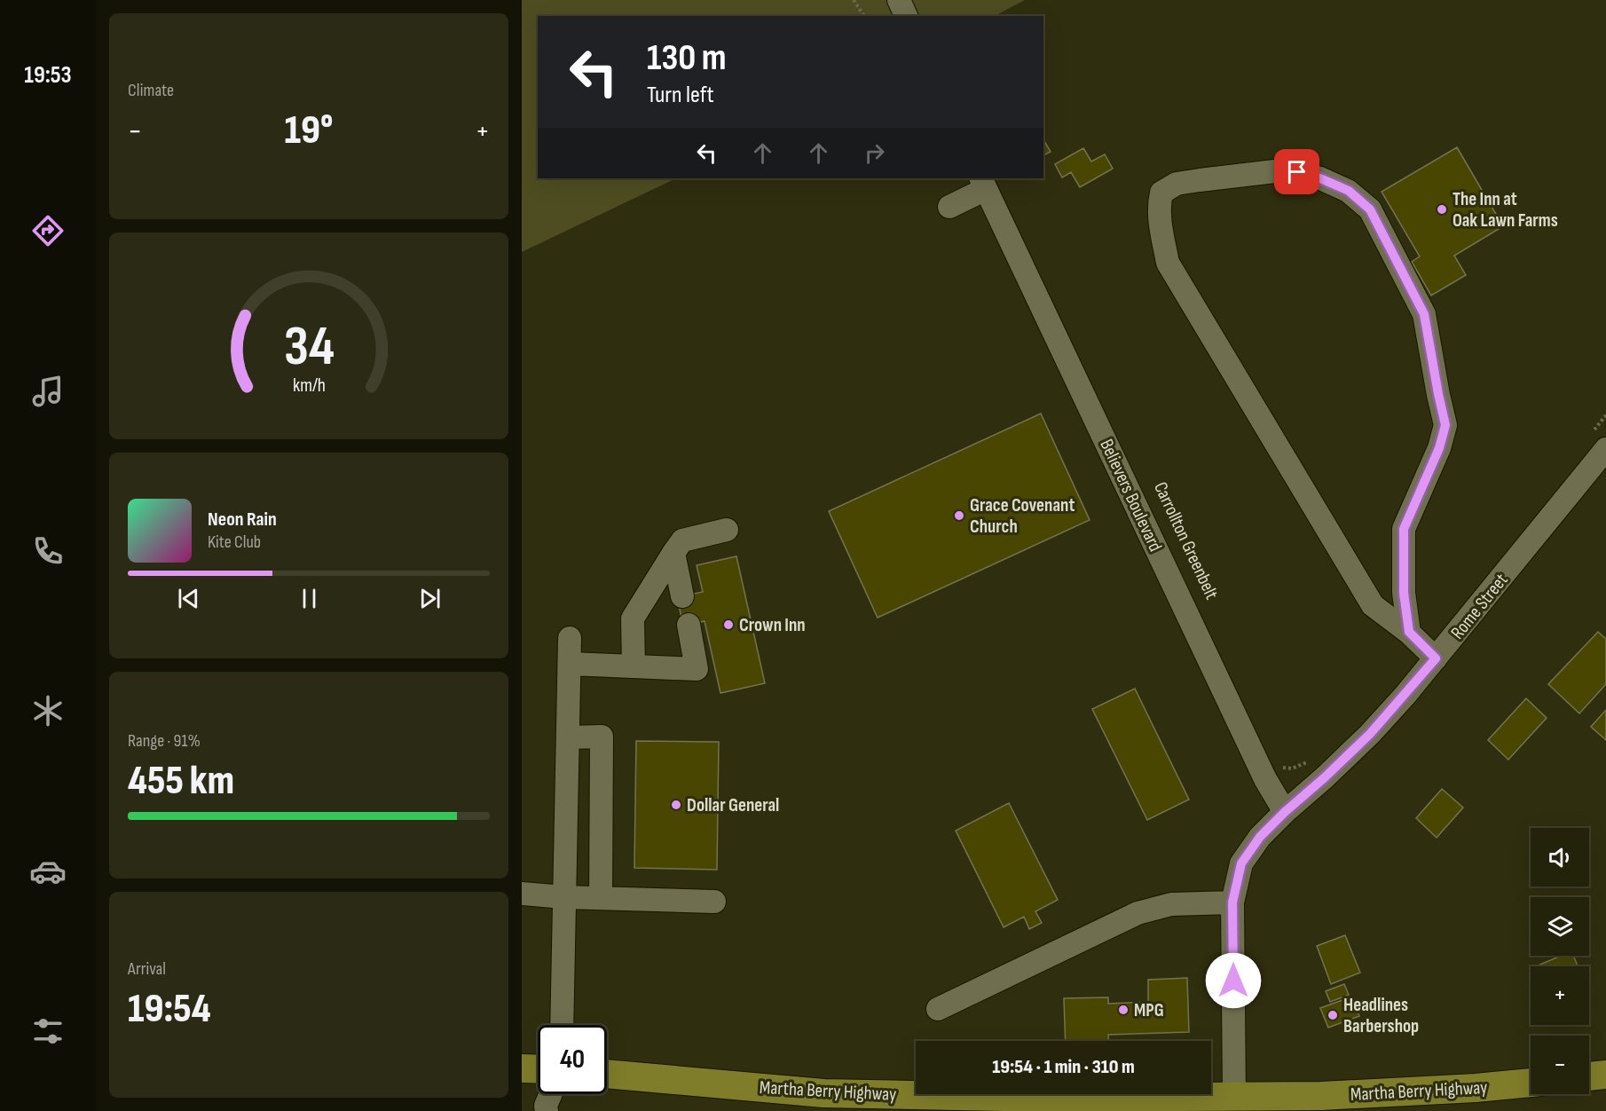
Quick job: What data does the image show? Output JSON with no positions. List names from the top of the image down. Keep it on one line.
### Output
{"streets":{"main road":["Martha Berry Highway"],"street":["Believers Boulevard","Rome Street"]},"crossings":[["Believers Boulevard","Rome Street"],["Rome Street","Martha Berry Highway"]],"places":["The Inn at Oak Lawn Farms","Grace Covenant Church","Crown Inn","Dollar General","MPG","Headlines Barbershop"],"page":{"tabs":"19:53","tile":["Climate",["Range · 91%","455 km"],["Arrival","19:54"]],"turn":["130 m","Turn left"],"heat":["−","19°","+"],"song":["Neon Rain","Kite Club"],"map_buttons":["+","−"],"limit":"40","trip":"19:54 · 1 min · 310 m","gauge":["34","km/h"]}}
